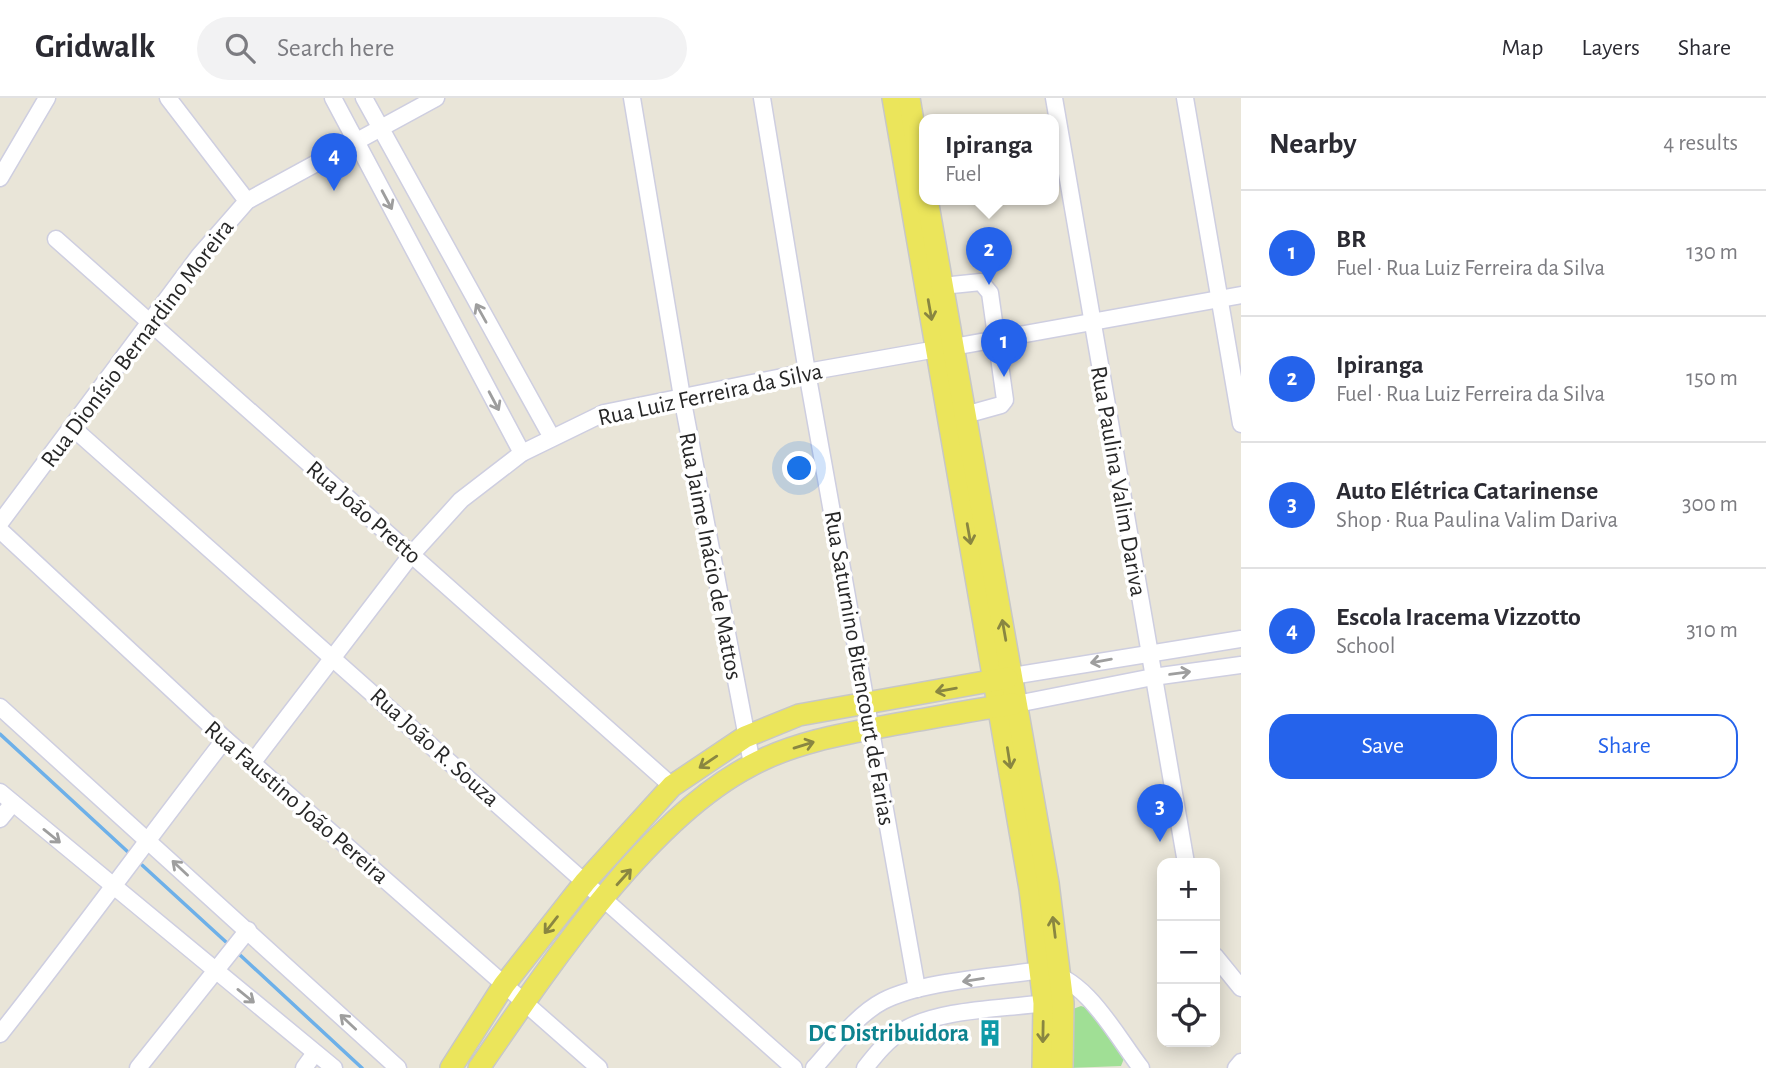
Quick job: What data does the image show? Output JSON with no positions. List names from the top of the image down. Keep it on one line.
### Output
{"streets":{"street":["Rua Dionísio Bernardino Moreira","Rua Luiz Ferreira da Silva","Rua Paulina Valim Dariva","Rua João Pretto","Rua Jaime Inácio de Mattos","Rua Saturnino Bitencourt de Farias","Rua João R. Souza","Rua Faustino João Pereira"]},"crossings":[["Rua Dionísio Bernardino Moreira","Rua João Pretto"],["Rua Dionísio Bernardino Moreira","Rua João R. Souza"],["Rua Luiz Ferreira da Silva","Rua Paulina Valim Dariva"],["Rua Luiz Ferreira da Silva","Rua João Pretto"],["Rua Luiz Ferreira da Silva","Rua Jaime Inácio de Mattos"],["Rua Luiz Ferreira da Silva","Rua Saturnino Bitencourt de Farias"],["Rua Luiz Ferreira da Silva","Rua João R. Souza"],["Rua Luiz Ferreira da Silva","Rua Faustino João Pereira"]],"places":{"building":["DC Distribuidora"]},"page":{"header":"Gridwalk","search":"Search here","nav":["Map","Layers","Share"],"heading":["Nearby","4 results"],"popup":["Ipiranga","Fuel"],"pins":["4","2","1","3"],"list":[{"mark":"1","name":"BR","note":"Fuel · Rua Luiz Ferreira da Silva","value":"130 m"},{"mark":"2","name":"Ipiranga","note":"Fuel · Rua Luiz Ferreira da Silva","value":"150 m"},{"mark":"3","name":"Auto Elétrica Catarinense","note":"Shop · Rua Paulina Valim Dariva","value":"300 m"},{"mark":"4","name":"Escola Iracema Vizzotto","note":"School","value":"310 m"}],"buttons":["Save","Share"],"map_buttons":["+","−"]}}
